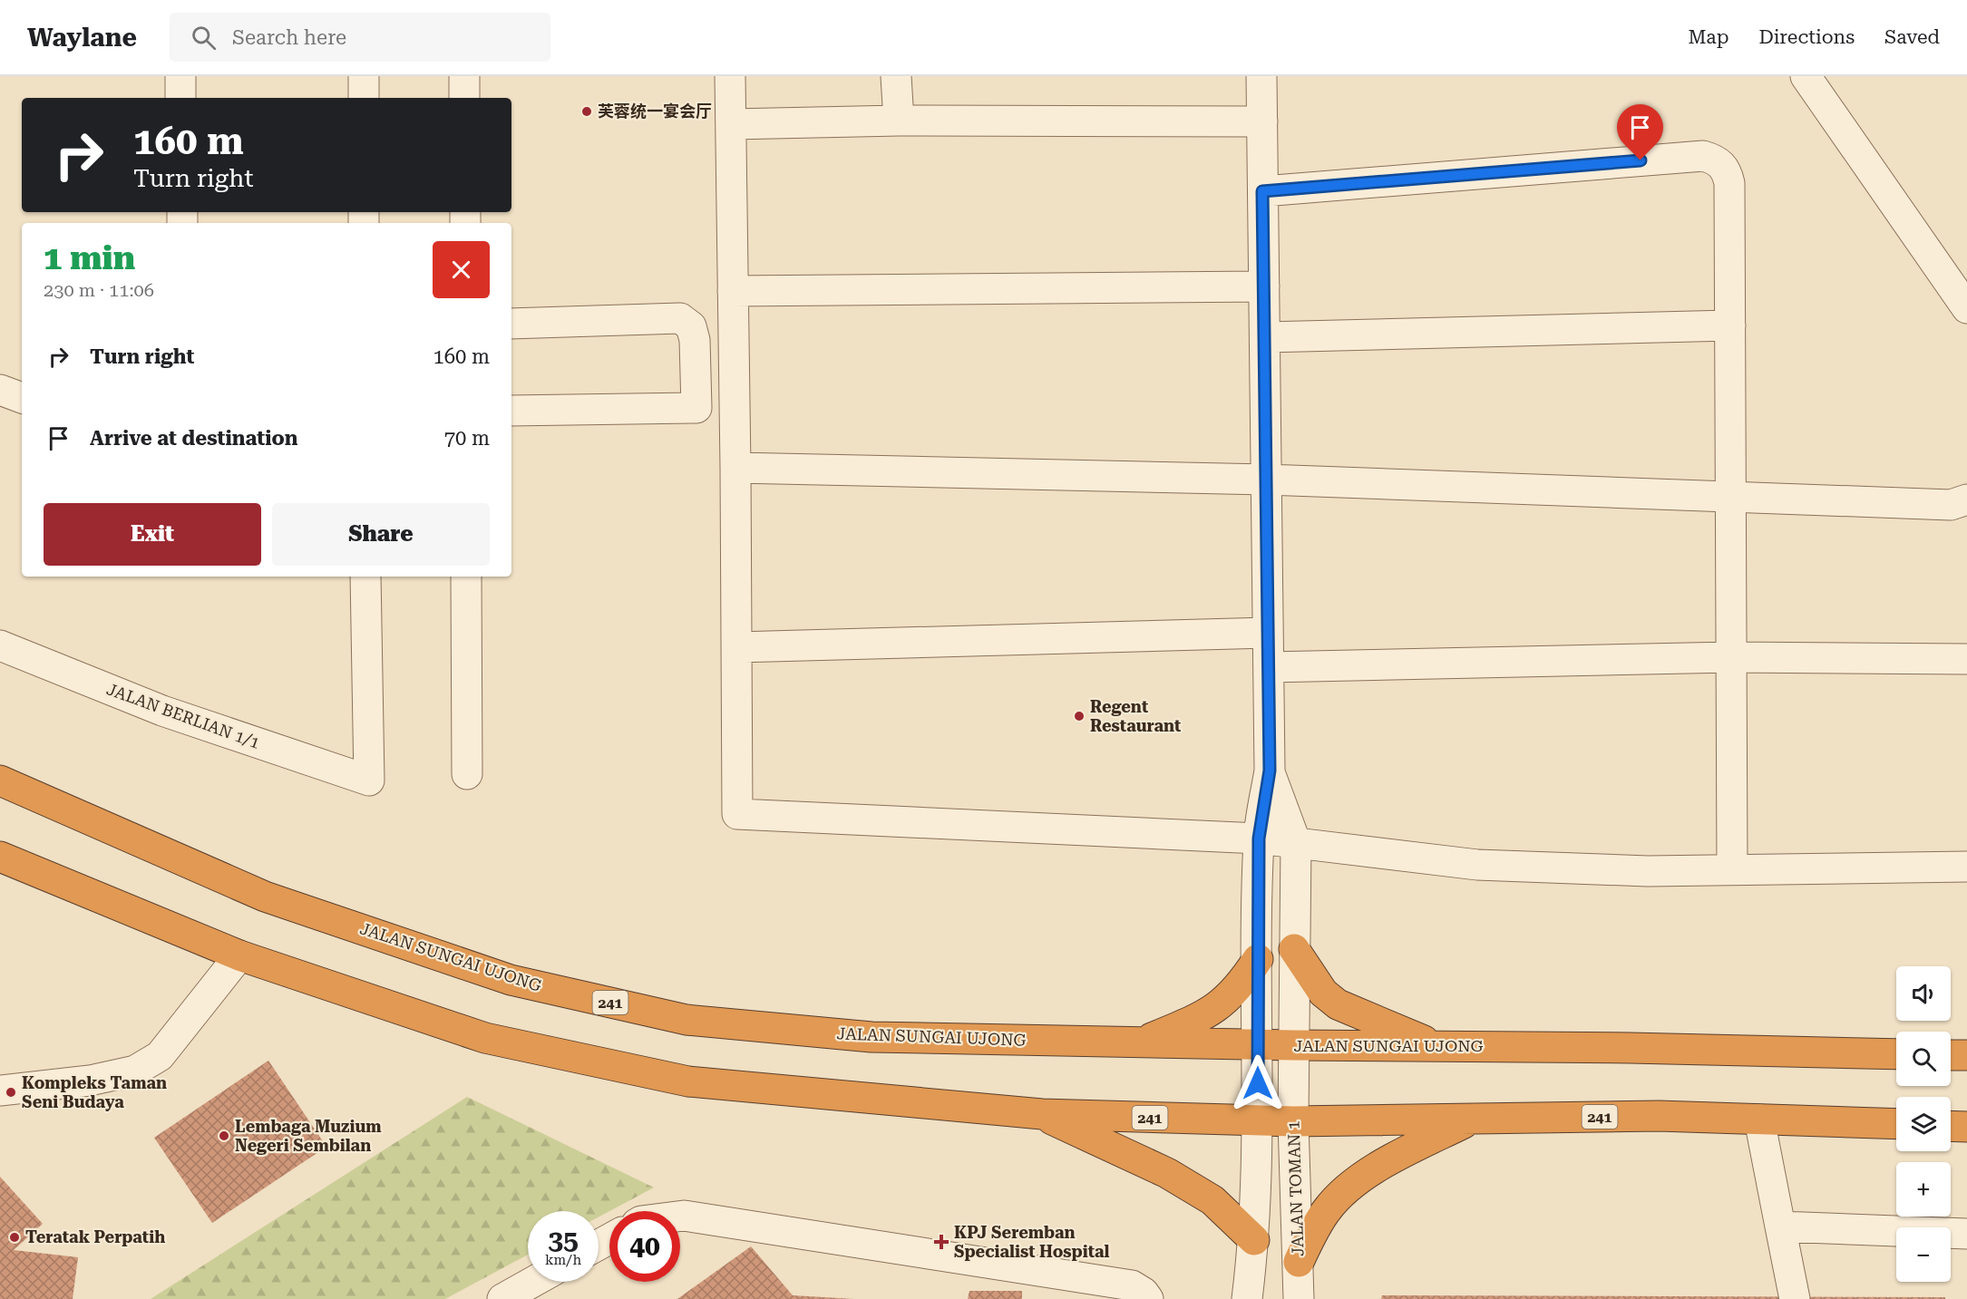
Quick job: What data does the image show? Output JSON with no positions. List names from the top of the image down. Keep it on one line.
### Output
{"streets":{"highway":["JALAN SUNGAI UJONG","241"],"street":["JALAN BERLIAN 1/1","JALAN TOMAN 1"]},"crossings":[["JALAN SUNGAI UJONG","JALAN TOMAN 1"],["241","JALAN TOMAN 1"]],"places":{"other":["芙蓉统一宴会厅","Regent Restaurant","Kompleks Taman Seni Budaya","Lembaga Muzium Negeri Sembilan","Teratak Perpatih"],"health":["KPJ Seremban Specialist Hospital"]},"page":{"header":"Waylane","search":"Search here","nav":["Map","Directions","Saved"],"turn":["160 m","Turn right"],"heading":["1 min","230 m · 11:06"],"list":[{"name":"Turn right","value":"160 m"},{"name":"Arrive at destination","value":"70 m"}],"buttons":["Exit","Share"],"map_buttons":["+","−"],"speed":"35 km/h","limit":"40"}}
